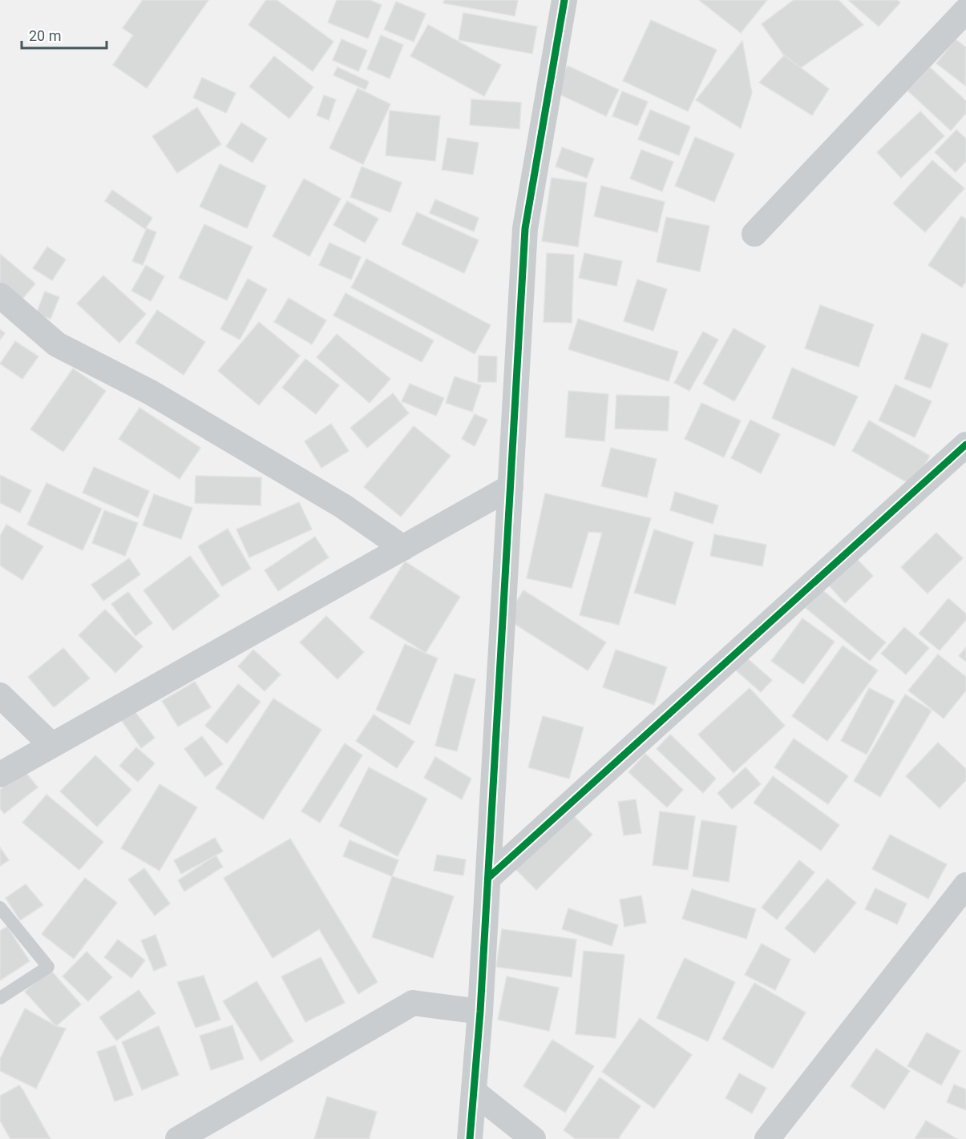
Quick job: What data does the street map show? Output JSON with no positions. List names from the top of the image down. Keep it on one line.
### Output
{"scale_bar":"20 m"}
